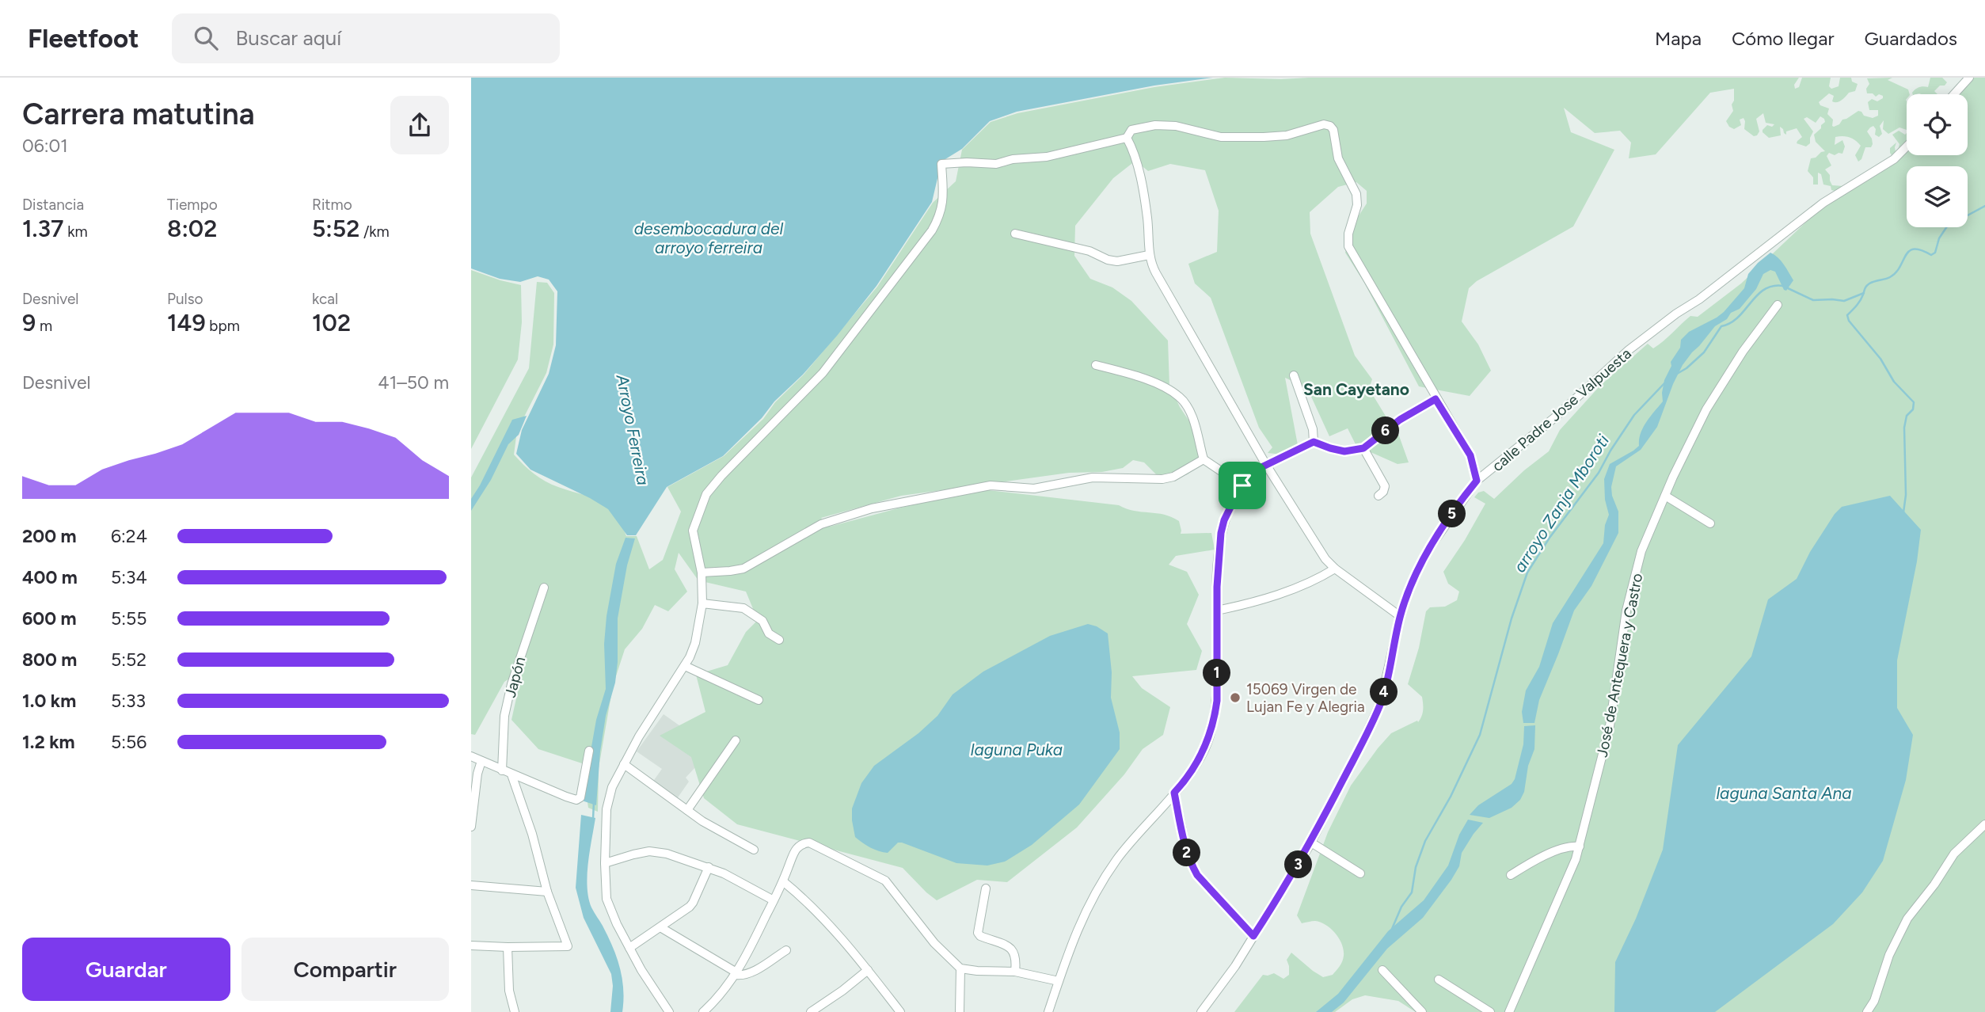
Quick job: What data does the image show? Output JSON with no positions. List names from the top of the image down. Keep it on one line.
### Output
{"streets":{"street":["calle Padre Jose Valpuesta","José de Antequera y Castro","Japón"]},"districts":["San Cayetano"],"water":["desembocadura del arroyo ferreira","Arroyo Ferreira","arroyo Zanja Mboroti","laguna Puka","laguna Santa Ana"],"places":["15069 Virgen de Lujan Fe y Alegria"],"page":{"header":"Fleetfoot","search":"Buscar aquí","nav":["Mapa","Cómo llegar","Guardados"],"heading":["Carrera matutina","06:01"],"stats":[["Distancia","1.37 km"],["Tiempo","8:02"],["Ritmo","5:52 /km"],["Desnivel","9 m"],["Pulso","149 bpm"],["kcal","102"]],"chart":["Desnivel","41–50 m"],"pins":["6","5","1","4","2","3"],"list":[{"name":"200 m","note":"6:24"},{"name":"400 m","note":"5:34"},{"name":"600 m","note":"5:55"},{"name":"800 m","note":"5:52"},{"name":"1.0 km","note":"5:33"},{"name":"1.2 km","note":"5:56"}],"buttons":["Guardar","Compartir"]}}
